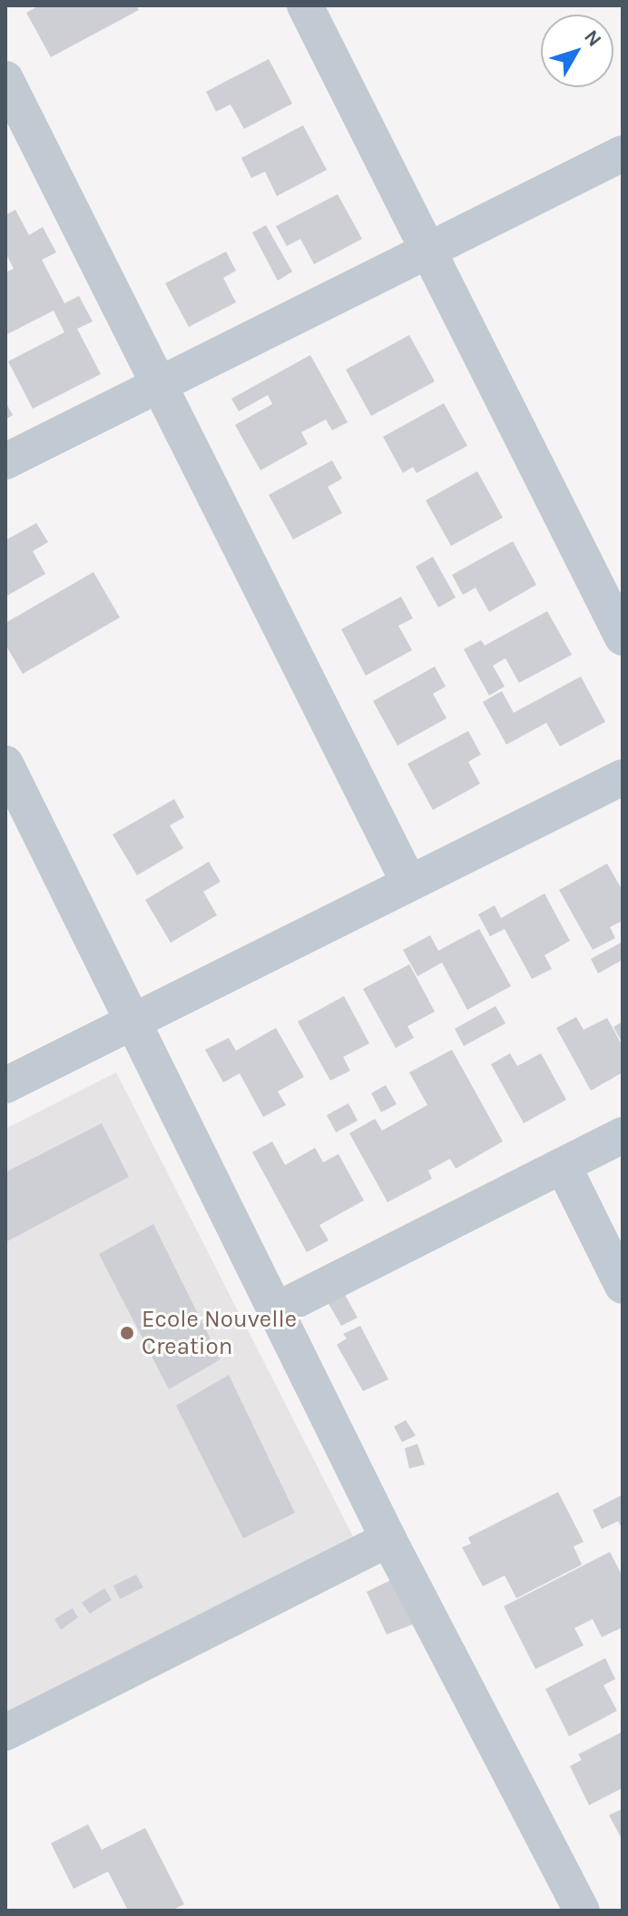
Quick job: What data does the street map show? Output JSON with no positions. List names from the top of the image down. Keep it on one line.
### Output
{"places":["Ecole Nouvelle Creation"],"north":"top right"}
